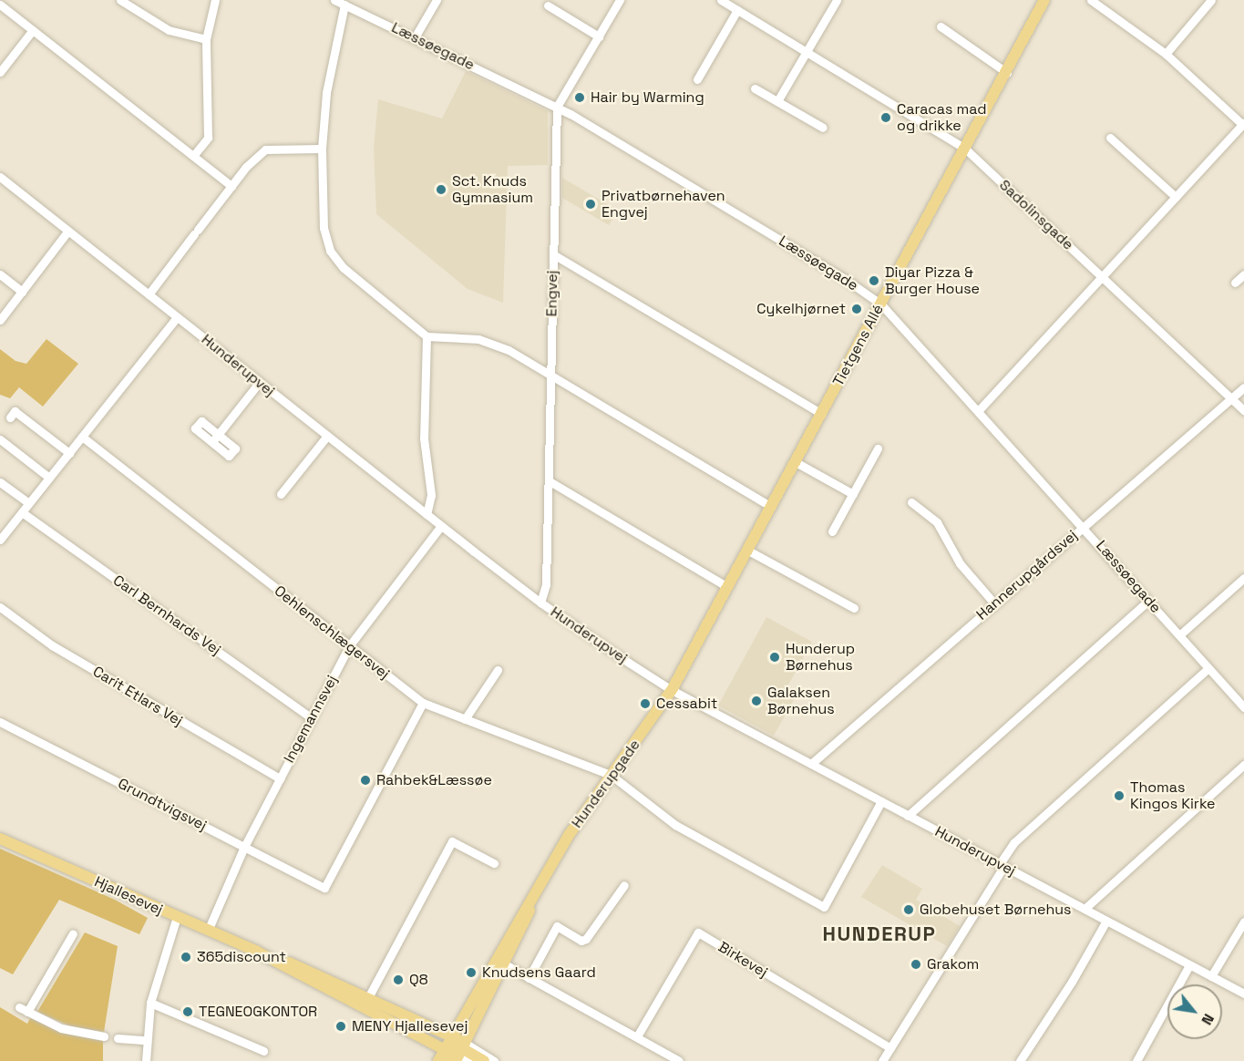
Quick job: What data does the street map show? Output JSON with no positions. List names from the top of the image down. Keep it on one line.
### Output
{"streets":{"main road":["Tietgens Allé","Hunderupgade","Hjallesevej"],"street":["Læssøegade","Sadolinsgade","Engvej","Hunderupvej","Hannerupgårdsvej","Carl Bernhards Vej","Oehlenschlægersvej","Carit Etlars Vej","Ingemannsvej","Grundtvigsvej","Birkevej"]},"crossings":[["Læssøegade","Engvej"],["Læssøegade","Tietgens Allé"],["Læssøegade","Hannerupgårdsvej"],["Sadolinsgade","Tietgens Allé"],["Sadolinsgade","Hannerupgårdsvej"],["Engvej","Hunderupvej"],["Tietgens Allé","Hunderupvej"],["Tietgens Allé","Hunderupgade"],["Hunderupvej","Hannerupgårdsvej"],["Hunderupvej","Oehlenschlægersvej"],["Hunderupvej","Ingemannsvej"],["Hunderupvej","Hunderupgade"],["Carl Bernhards Vej","Ingemannsvej"],["Oehlenschlægersvej","Ingemannsvej"],["Oehlenschlægersvej","Hunderupgade"],["Oehlenschlægersvej","Grundtvigsvej"],["Carit Etlars Vej","Ingemannsvej"],["Ingemannsvej","Grundtvigsvej"],["Ingemannsvej","Hjallesevej"],["Hunderupgade","Hjallesevej"]],"districts":["HUNDERUP"],"places":["Hair by Warming","Caracas mad og drikke","Sct. Knuds Gymnasium","Privatbørnehaven Engvej","Diyar Pizza & Burger House","Cykelhjørnet","Hunderup Børnehus","Galaksen Børnehus","Cessabit","Rahbek&Læssøe","Thomas Kingos Kirke","Globehuset Børnehus","365discount","Grakom","Knudsens Gaard","Q8","TEGNEOGKONTOR","MENY Hjallesevej"],"north":"bottom right"}
